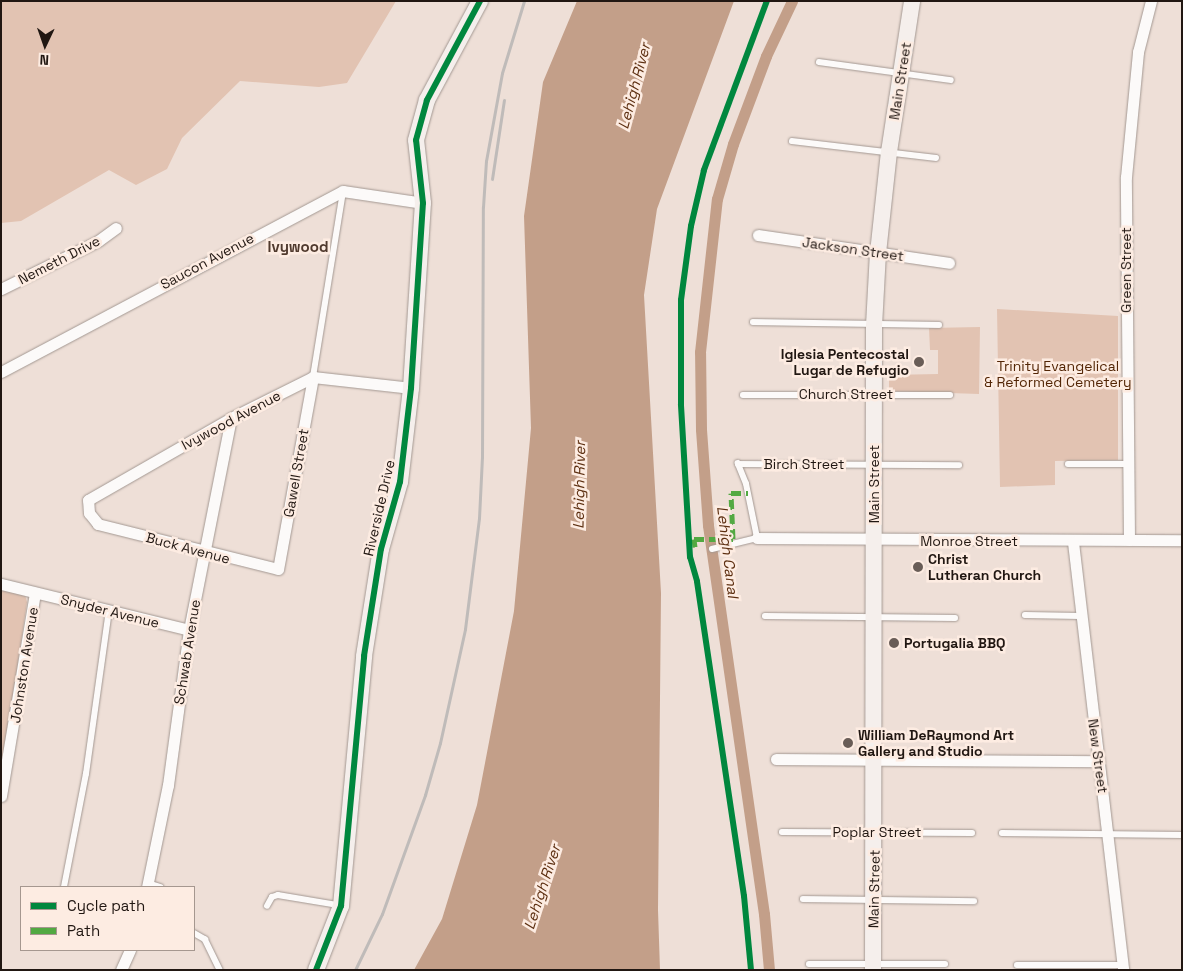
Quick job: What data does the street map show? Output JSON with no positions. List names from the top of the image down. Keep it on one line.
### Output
{"streets":{"street":["Main Street","Jackson Street","Nemeth Drive","Saucon Avenue","Green Street","Ivywood Avenue","Gawell Street","Riverside Drive","Monroe Street","Buck Avenue","Snyder Avenue","Schwab Avenue","Johnston Avenue","New Street"],"lane":["Church Street","Birch Street","Poplar Street"]},"crossings":[["Main Street","Jackson Street"],["Main Street","Church Street"],["Main Street","Birch Street"],["Main Street","Monroe Street"],["Main Street","Poplar Street"],["Green Street","Monroe Street"],["Ivywood Avenue","Gawell Street"],["Ivywood Avenue","Buck Avenue"],["Ivywood Avenue","Schwab Avenue"],["Birch Street","Monroe Street"],["Gawell Street","Buck Avenue"],["Monroe Street","New Street"],["Buck Avenue","Schwab Avenue"],["Snyder Avenue","Schwab Avenue"],["Snyder Avenue","Johnston Avenue"]],"districts":["Ivywood"],"water":["Lehigh River","Lehigh Canal"],"parks":["Trinity Evangelical & Reformed Cemetery"],"places":["Iglesia Pentecostal Lugar de Refugio","Christ Lutheran Church","Portugalia BBQ","William DeRaymond Art Gallery and Studio"],"legend":["Cycle path","Path"],"north":"bottom"}
